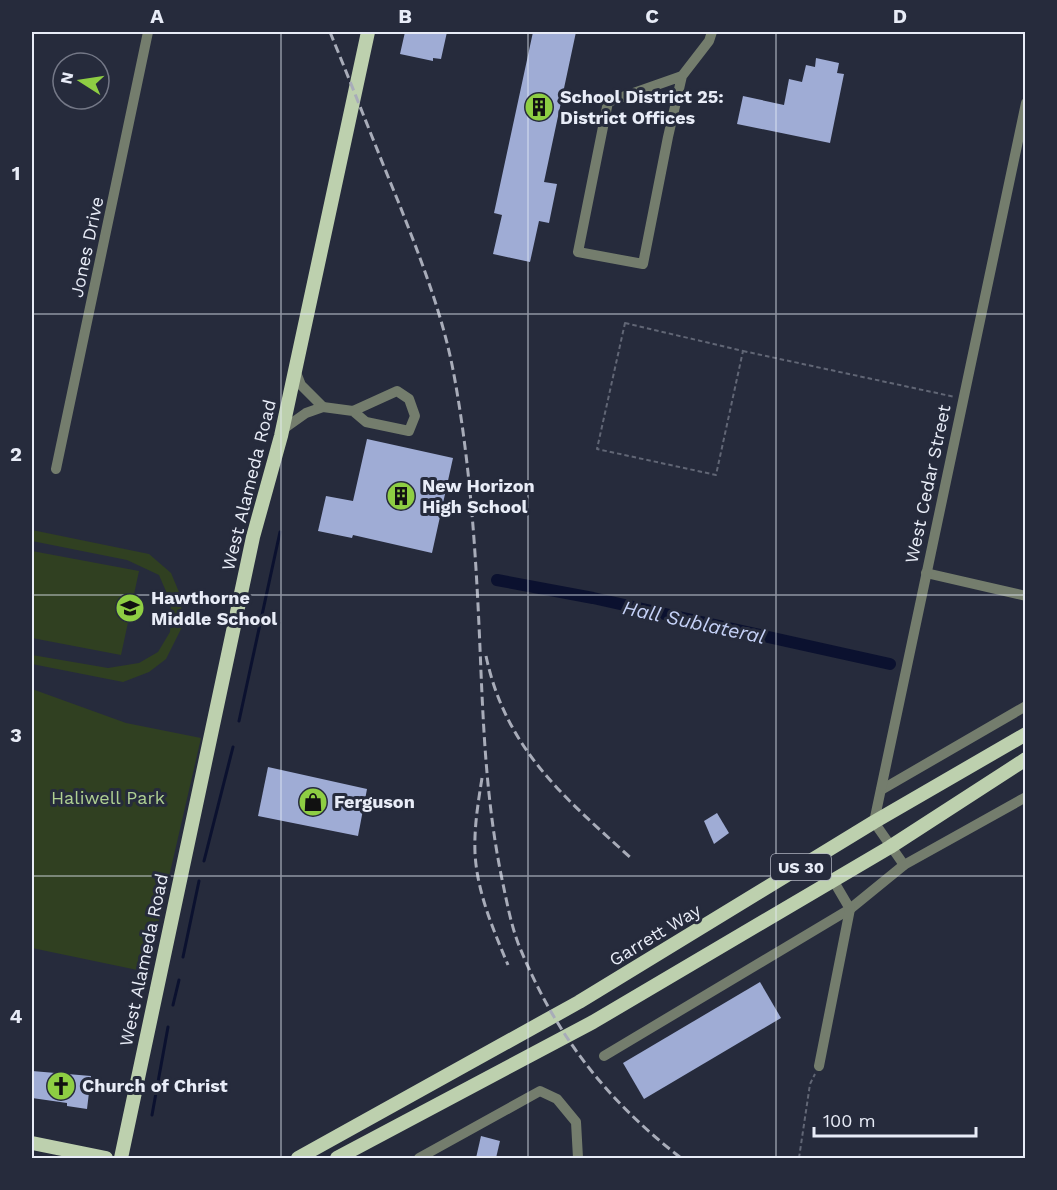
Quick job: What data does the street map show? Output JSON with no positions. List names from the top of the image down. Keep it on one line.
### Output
{"streets":{"main road":["West Alameda Road","US 30","Garrett Way"],"street":["Jones Drive","West Cedar Street"]},"crossings":[["West Cedar Street","Garrett Way"]],"water":["Hall Sublateral"],"parks":["Haliwell Park"],"places":{"building":["School District 25: District Offices","New Horizon High School"],"school or university":["Hawthorne Middle School"],"shop":["Ferguson"],"church":["Church of Christ"]},"scale_bar":"100 m","north":"left","grid":{"columns":["A","B","C","D"],"rows":["1","2","3","4"]}}
